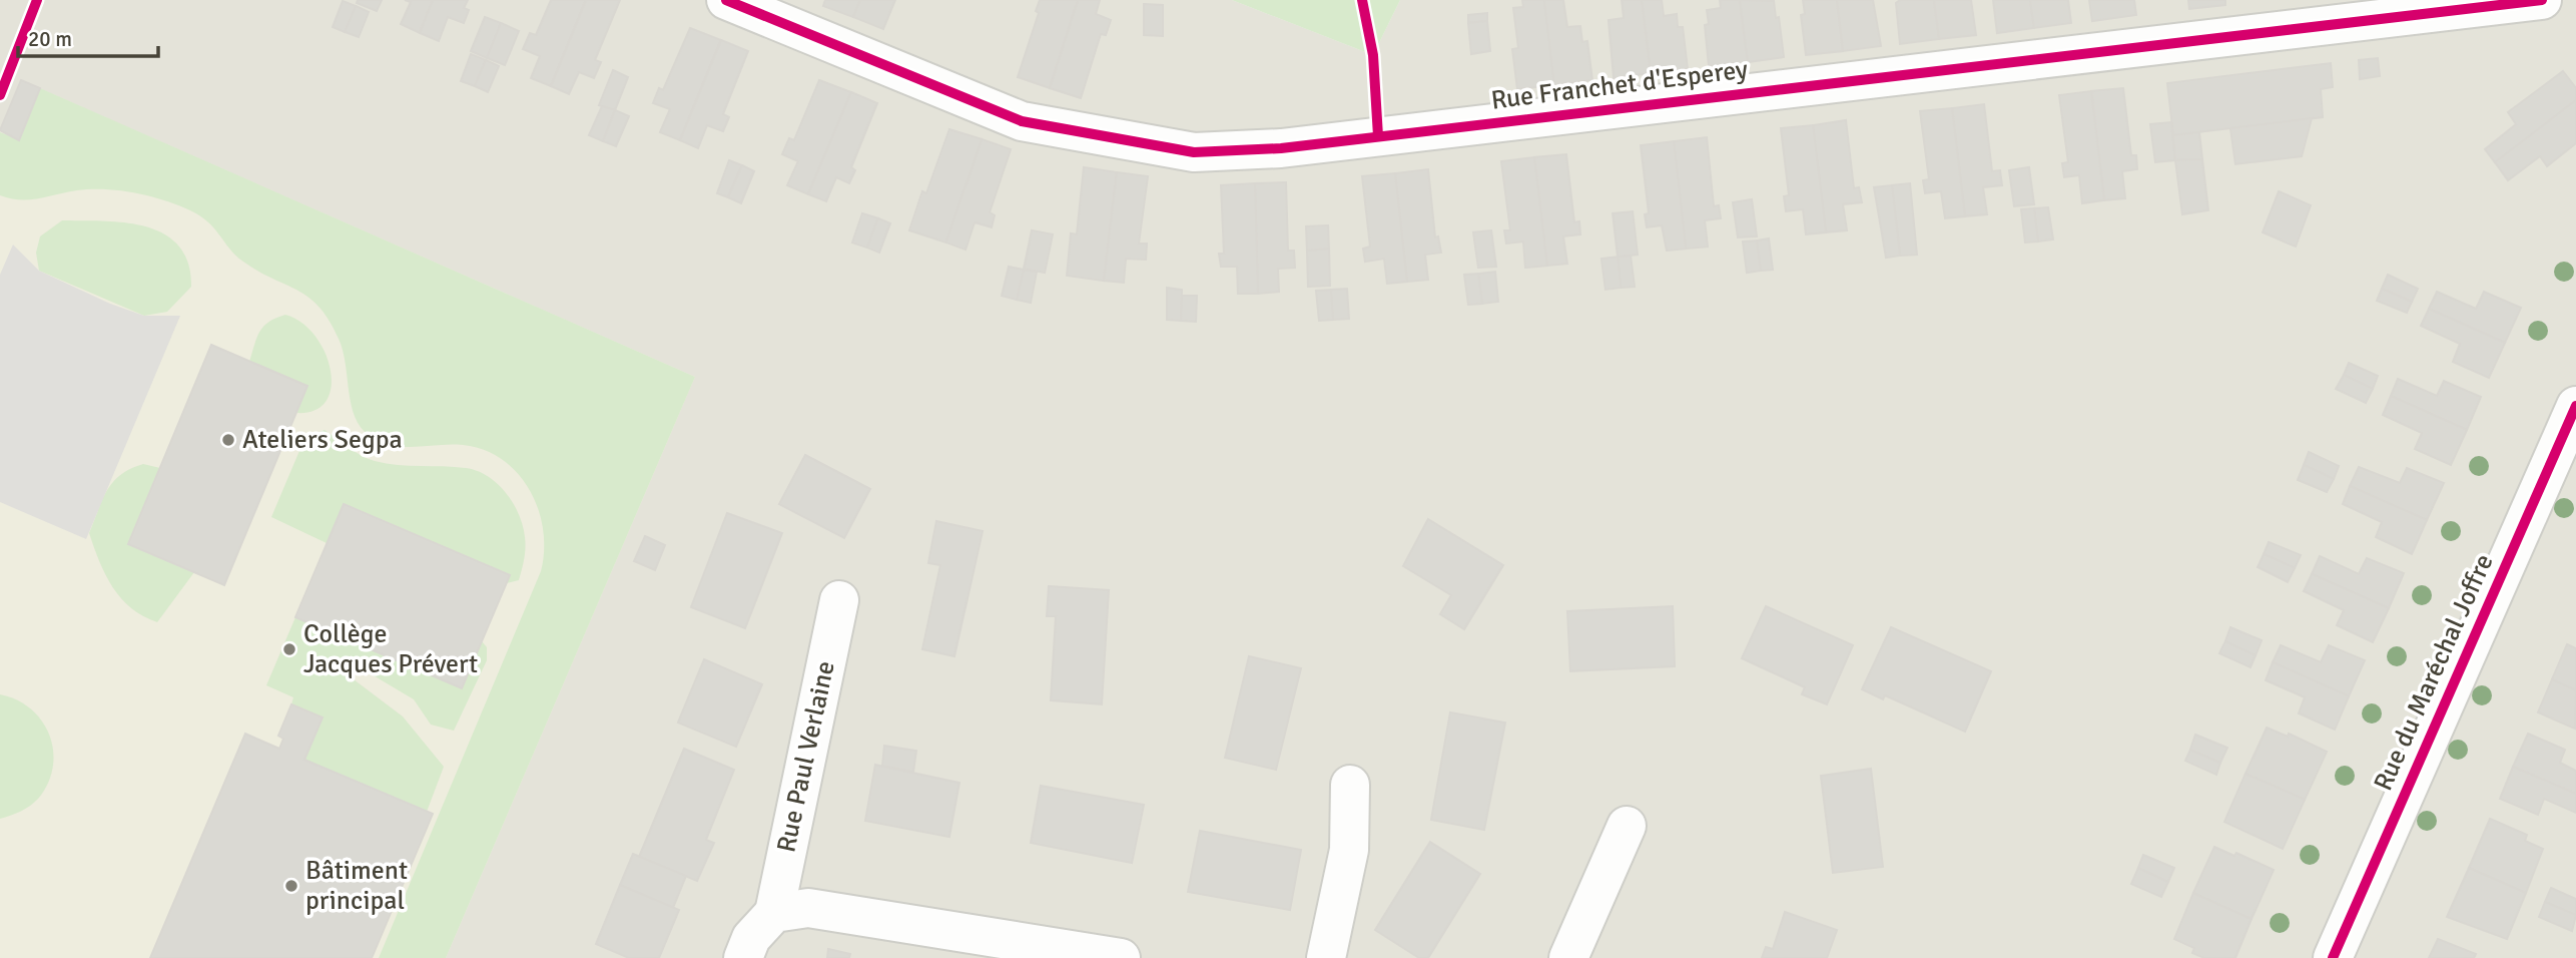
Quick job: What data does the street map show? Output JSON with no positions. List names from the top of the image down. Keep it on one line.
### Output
{"streets":{"street":["Rue Franchet d'Esperey","Rue du Maréchal Joffre","Rue Paul Verlaine"]},"places":["Ateliers Segpa","Collège Jacques Prévert","Bâtiment principal"],"scale_bar":"20 m"}
